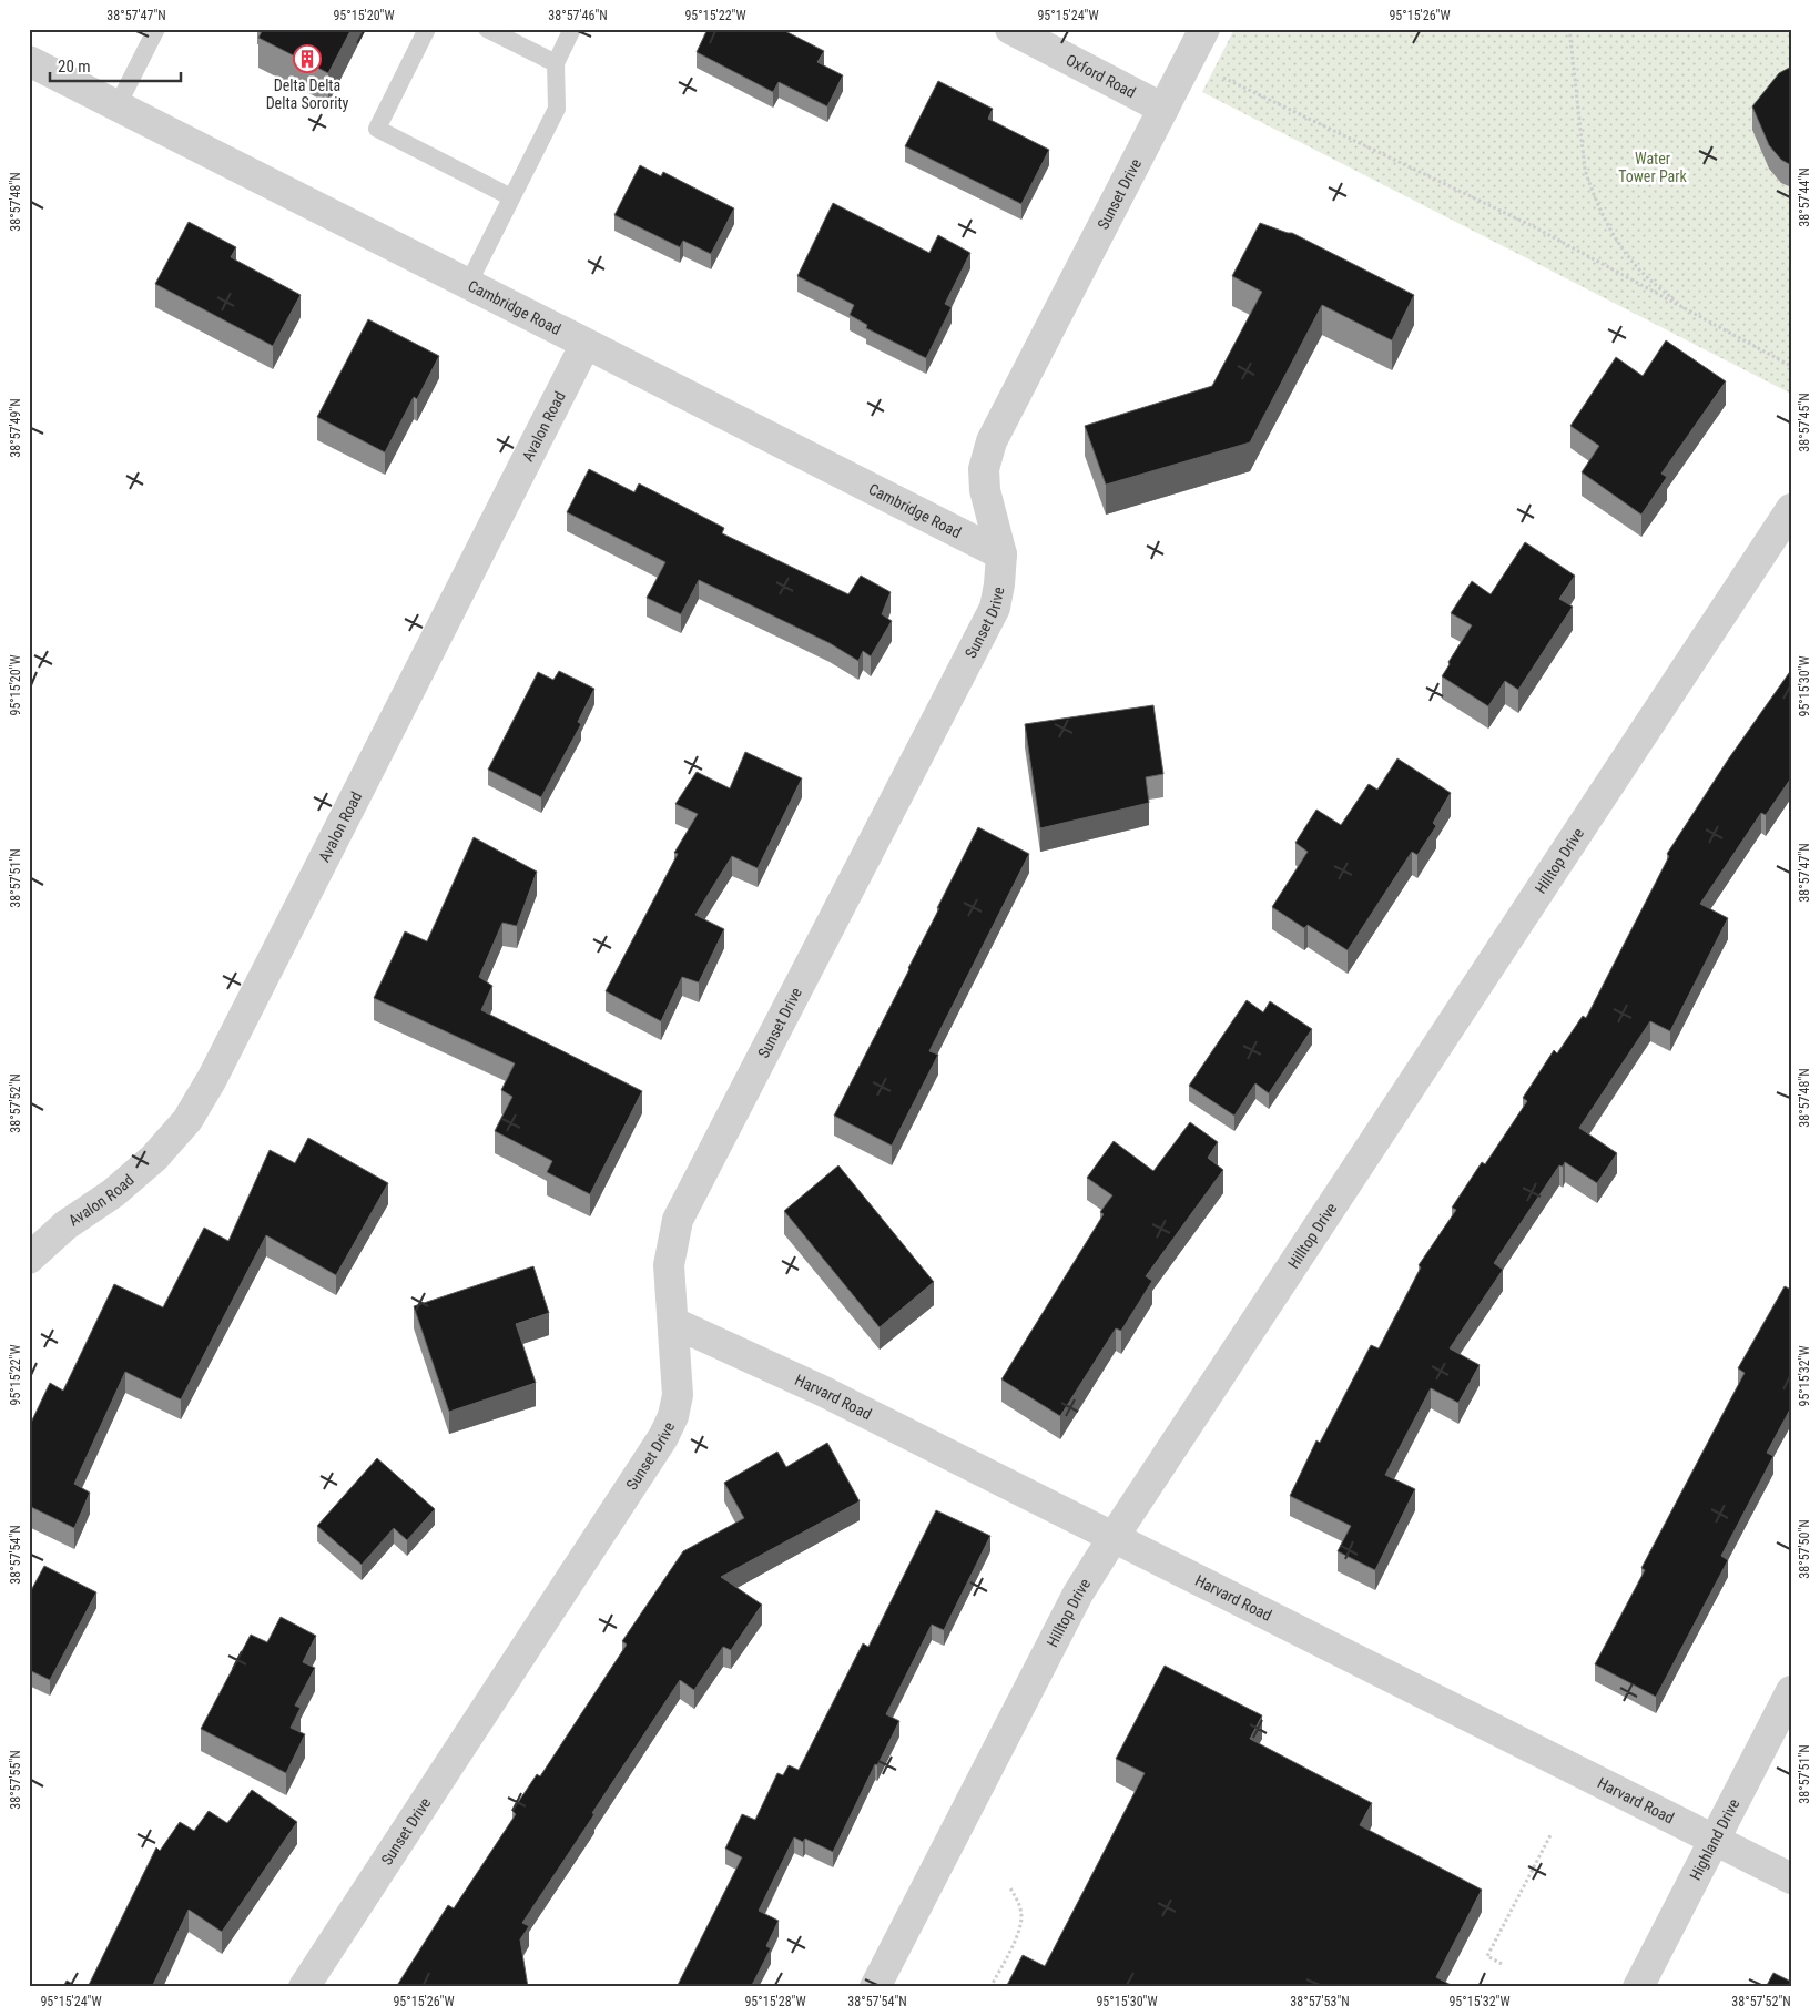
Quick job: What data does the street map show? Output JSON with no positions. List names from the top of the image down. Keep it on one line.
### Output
{"streets":{"street":["Oxford Road","Sunset Drive","Cambridge Road","Avalon Road","Hilltop Drive","Harvard Road","Highland Drive"]},"crossings":[["Oxford Road","Sunset Drive"],["Sunset Drive","Cambridge Road"],["Sunset Drive","Harvard Road"],["Cambridge Road","Avalon Road"],["Hilltop Drive","Harvard Road"],["Harvard Road","Highland Drive"]],"parks":["Water Tower Park"],"places":{"building":["Delta Delta Delta Sorority"]},"scale_bar":"20 m","coordinates":["38°57'47\"N","95°15'20\"W","38°57'46\"N","95°15'22\"W","95°15'24\"W","95°15'26\"W","38°57'44\"N","38°57'48\"N","38°57'45\"N","38°57'49\"N","95°15'30\"W","38°57'51\"N","38°57'52\"N","95°15'32\"W","38°57'50\"N","38°57'54\"N","38°57'55\"N","95°15'28\"W","38°57'53\"N"]}
